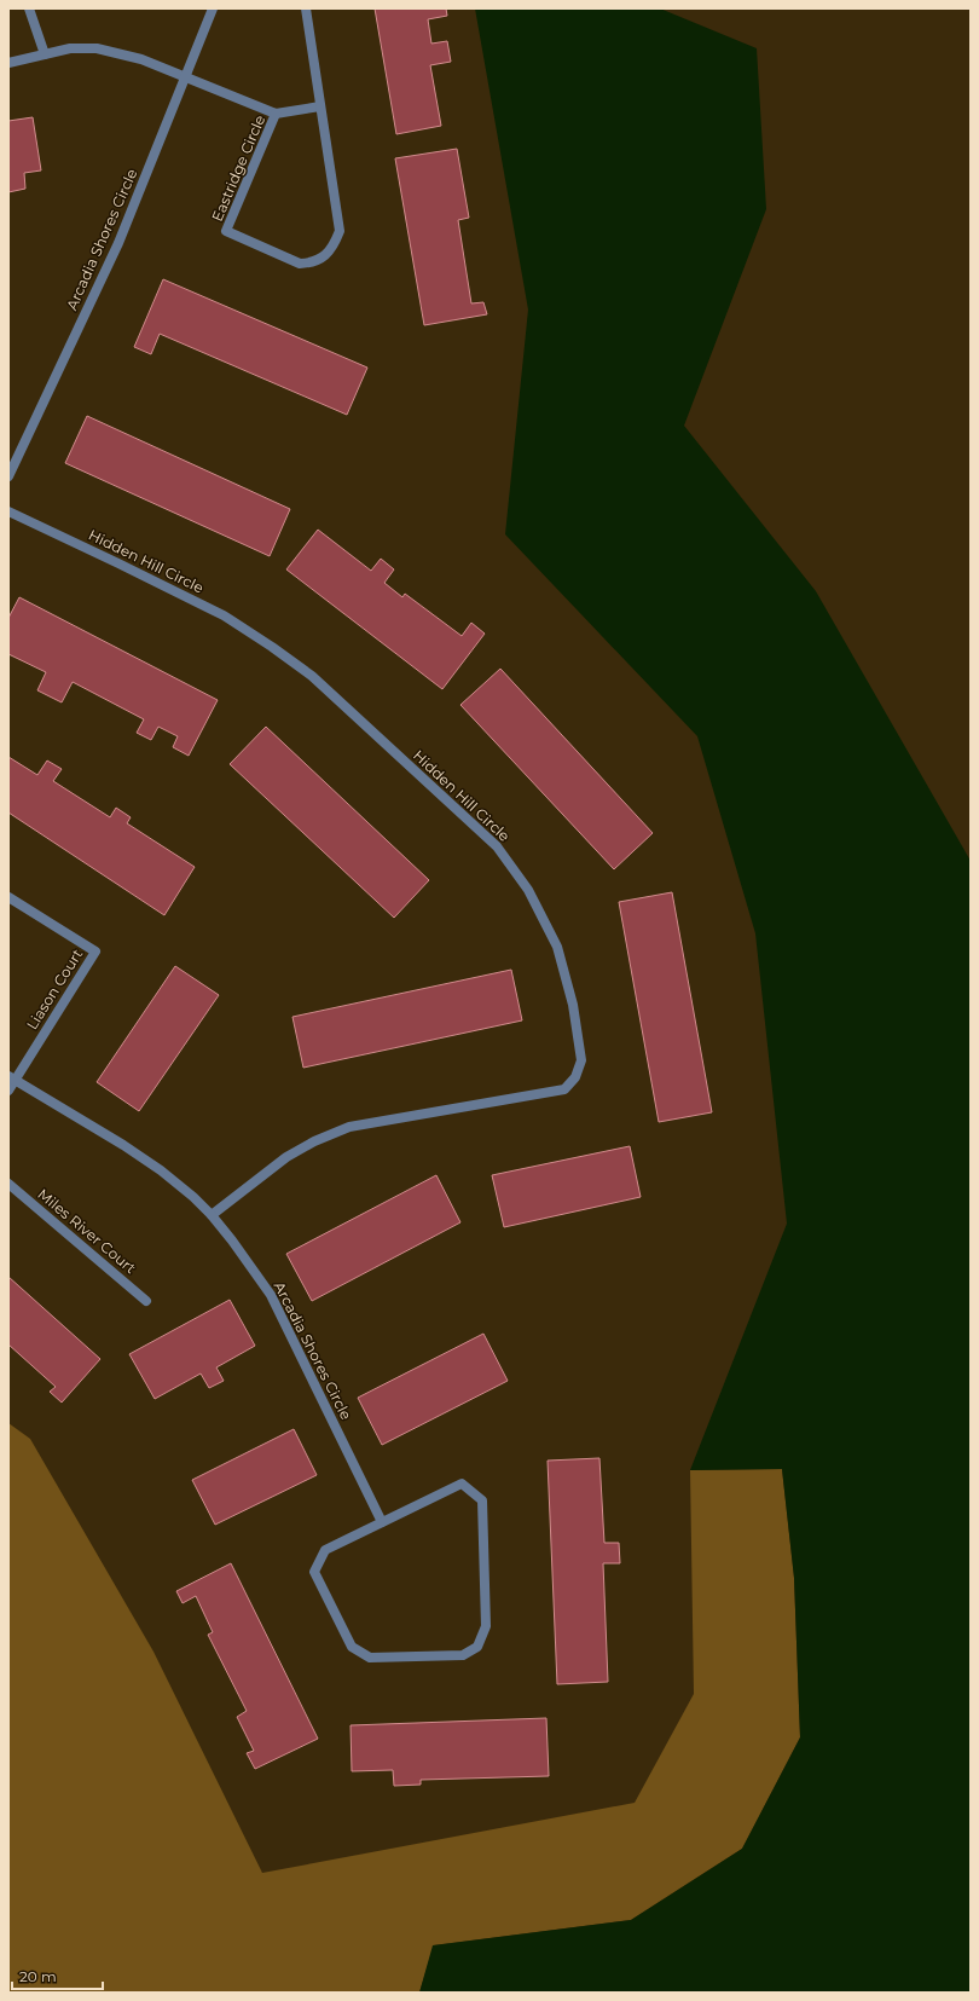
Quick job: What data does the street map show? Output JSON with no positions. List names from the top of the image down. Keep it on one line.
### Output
{"streets":{"street":["Eastridge Circle","Arcadia Shores Circle","Hidden Hill Circle","Liason Court","Miles River Court"]},"crossings":[["Eastridge Circle","Arcadia Shores Circle"],["Arcadia Shores Circle","Hidden Hill Circle"],["Arcadia Shores Circle","Liason Court"]],"scale_bar":"20 m"}
